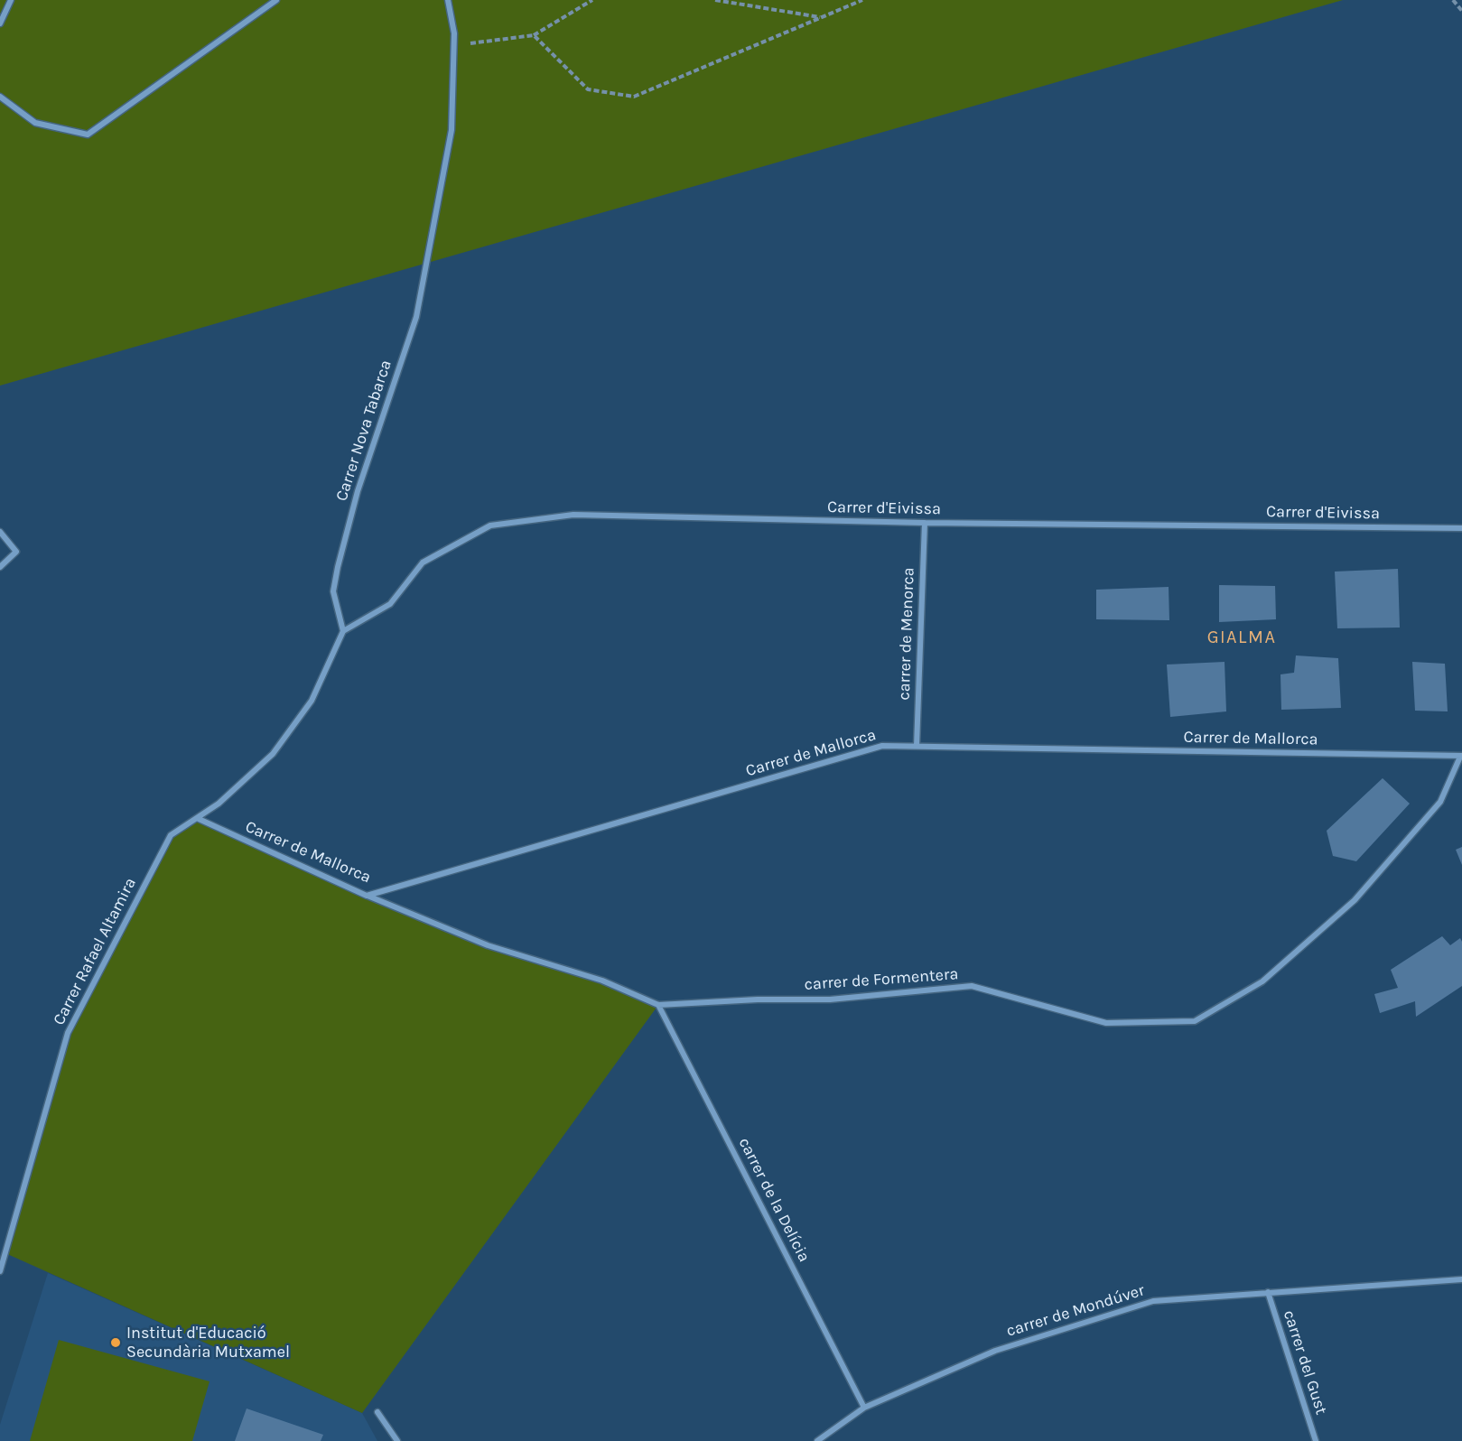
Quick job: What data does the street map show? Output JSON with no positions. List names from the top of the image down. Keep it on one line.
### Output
{"streets":{"street":["Carrer Nova Tabarca","Carrer d'Eivissa","carrer de Menorca","Carrer de Mallorca","Carrer Rafael Altamira","carrer de Formentera","carrer de la Delícia","carrer de Mondúver","carrer del Gust"]},"crossings":[["Carrer Nova Tabarca","Carrer d'Eivissa"],["Carrer d'Eivissa","carrer de Menorca"],["carrer de Menorca","Carrer de Mallorca"],["Carrer de Mallorca","Carrer Rafael Altamira"],["Carrer de Mallorca","carrer de Formentera"],["carrer de Formentera","carrer de la Delícia"],["carrer de la Delícia","carrer de Mondúver"],["carrer de Mondúver","carrer del Gust"]],"districts":["GIALMA"],"places":["Institut d'Educació Secundària Mutxamel"]}
